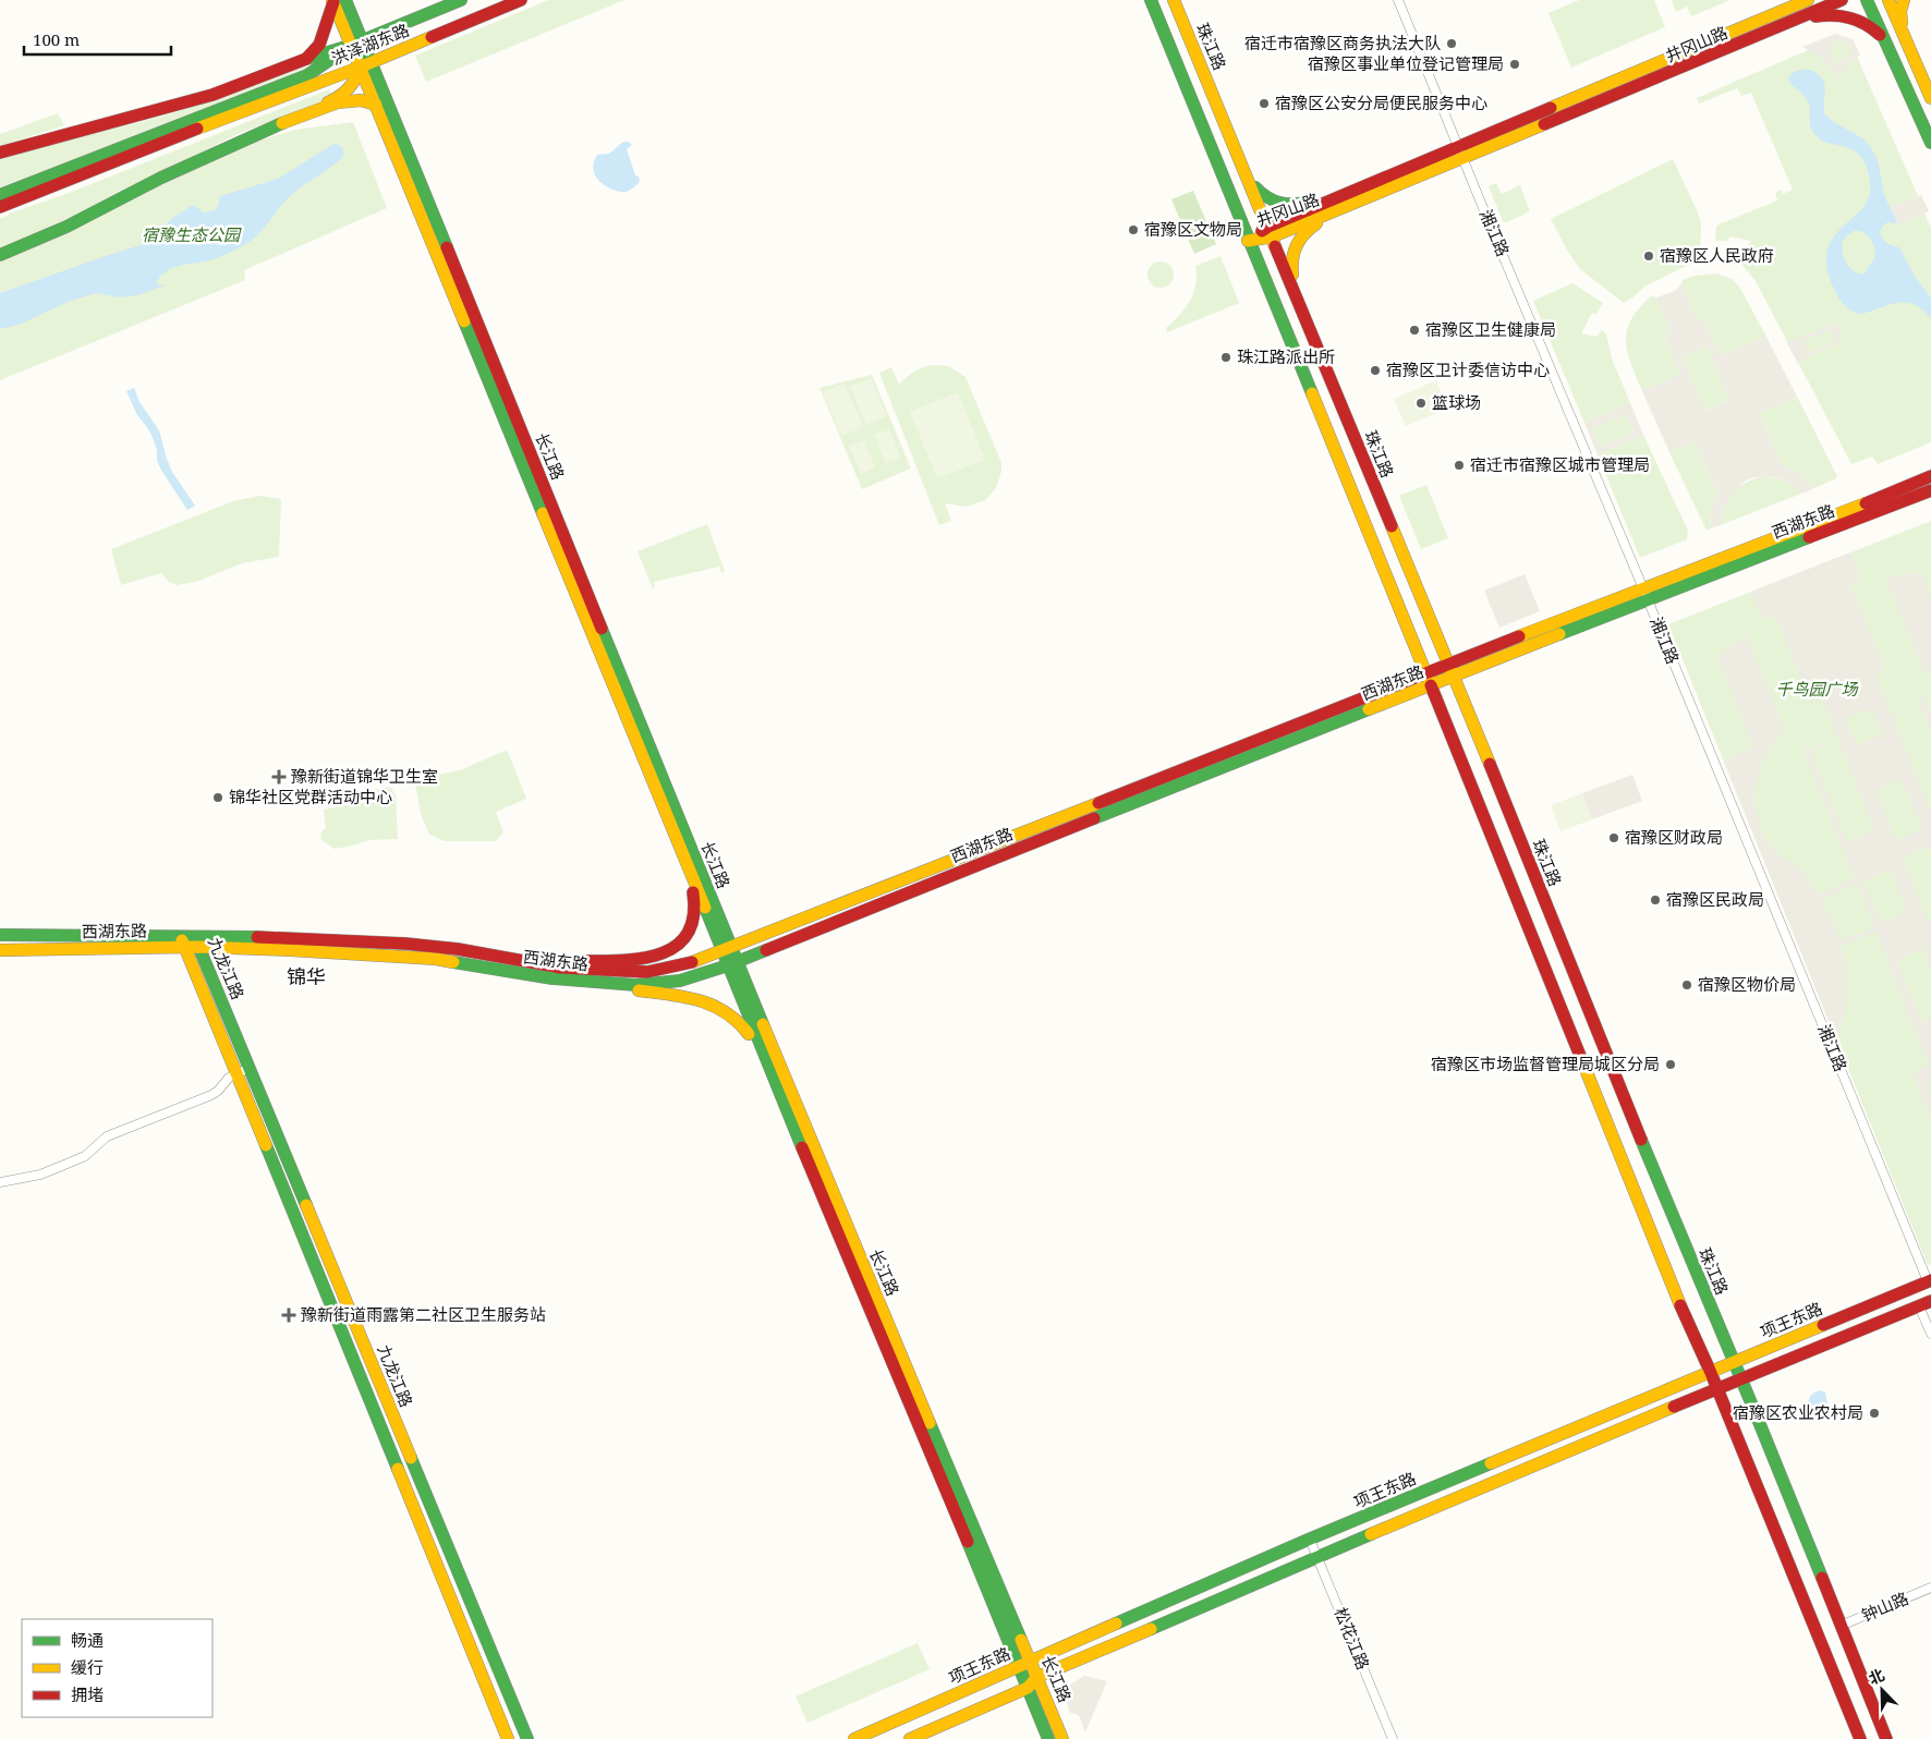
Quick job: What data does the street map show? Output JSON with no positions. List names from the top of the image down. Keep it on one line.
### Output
{"streets":{"street":["洪泽湖东路","井冈山路","珠江路","湘江路","长江路","西湖东路","九龙江路","项王东路","钟山路","松花江路"]},"crossings":[["洪泽湖东路","长江路"],["井冈山路","珠江路"],["井冈山路","湘江路"],["珠江路","西湖东路"],["珠江路","项王东路"],["珠江路","钟山路"],["湘江路","西湖东路"],["湘江路","项王东路"],["长江路","西湖东路"],["长江路","项王东路"],["西湖东路","九龙江路"],["项王东路","松花江路"]],"districts":["锦华"],"parks":["宿豫生态公园","千鸟园广场"],"places":{"other":["宿迁市宿豫区商务执法大队","宿豫区事业单位登记管理局","宿豫区公安分局便民服务中心","宿豫区文物局","宿豫区人民政府","宿豫区卫生健康局","珠江路派出所","宿豫区卫计委信访中心","篮球场","宿迁市宿豫区城市管理局","锦华社区党群活动中心","宿豫区财政局","宿豫区民政局","宿豫区物价局","宿豫区市场监督管理局城区分局","宿豫区农业农村局"],"health":["豫新街道锦华卫生室","豫新街道雨露第二社区卫生服务站"]},"legend":["畅通","缓行","拥堵"],"scale_bar":"100 m","north":"top left"}
